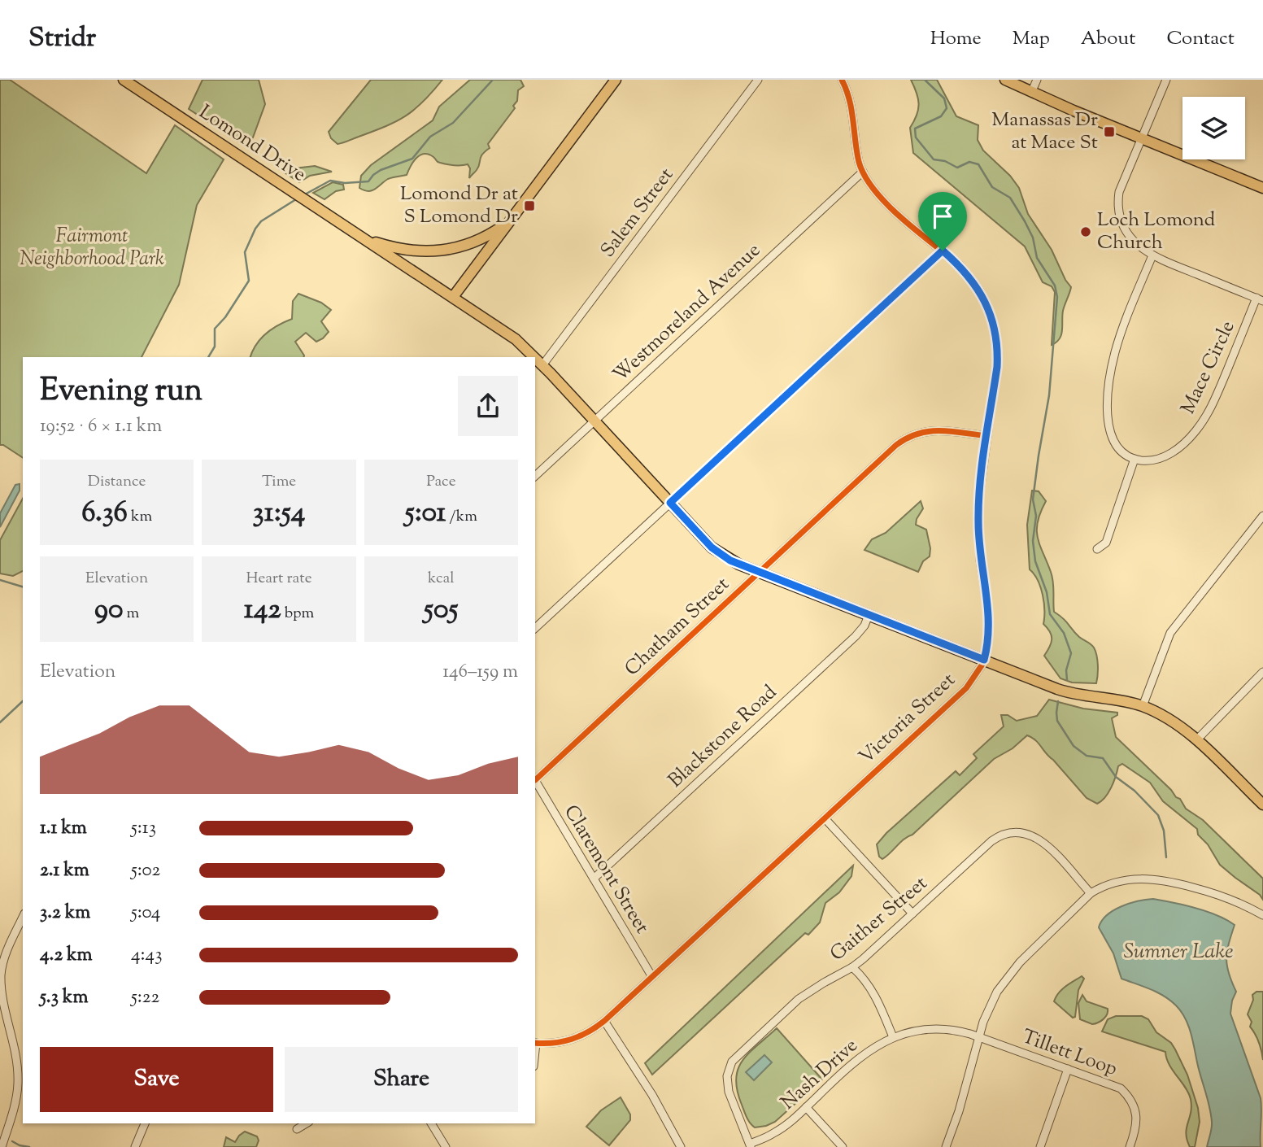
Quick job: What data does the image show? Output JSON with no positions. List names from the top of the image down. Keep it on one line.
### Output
{"streets":{"main road":["Lomond Drive"],"street":["Salem Street","Westmoreland Avenue","Mace Circle","Chatham Street","Victoria Street","Blackstone Road","Claremont Street","Gaither Street","Tillett Loop","Nash Drive"]},"crossings":[["Westmoreland Avenue","Victoria Street"],["Chatham Street","Victoria Street"],["Victoria Street","Claremont Street"],["Blackstone Road","Claremont Street"],["Gaither Street","Nash Drive"],["Tillett Loop","Nash Drive"]],"water":["Sumner Lake"],"parks":["Fairmont Neighborhood Park"],"places":{"transit":["Manassas Dr at Mace St","Lomond Dr at S Lomond Dr"],"other":["Loch Lomond Church"]},"page":{"header":"Stridr","nav":["Home","Map","About","Contact"],"heading":["Evening run","19:52 · 6 × 1.1 km"],"stats":[["Distance","6.36 km"],["Time","31:54"],["Pace","5:01 /km"],["Elevation","90 m"],["Heart rate","142 bpm"],["kcal","505"]],"chart":["Elevation","146–159 m"],"list":[{"name":"1.1 km","note":"5:13"},{"name":"2.1 km","note":"5:02"},{"name":"3.2 km","note":"5:04"},{"name":"4.2 km","note":"4:43"},{"name":"5.3 km","note":"5:22"}],"buttons":["Save","Share"]}}
